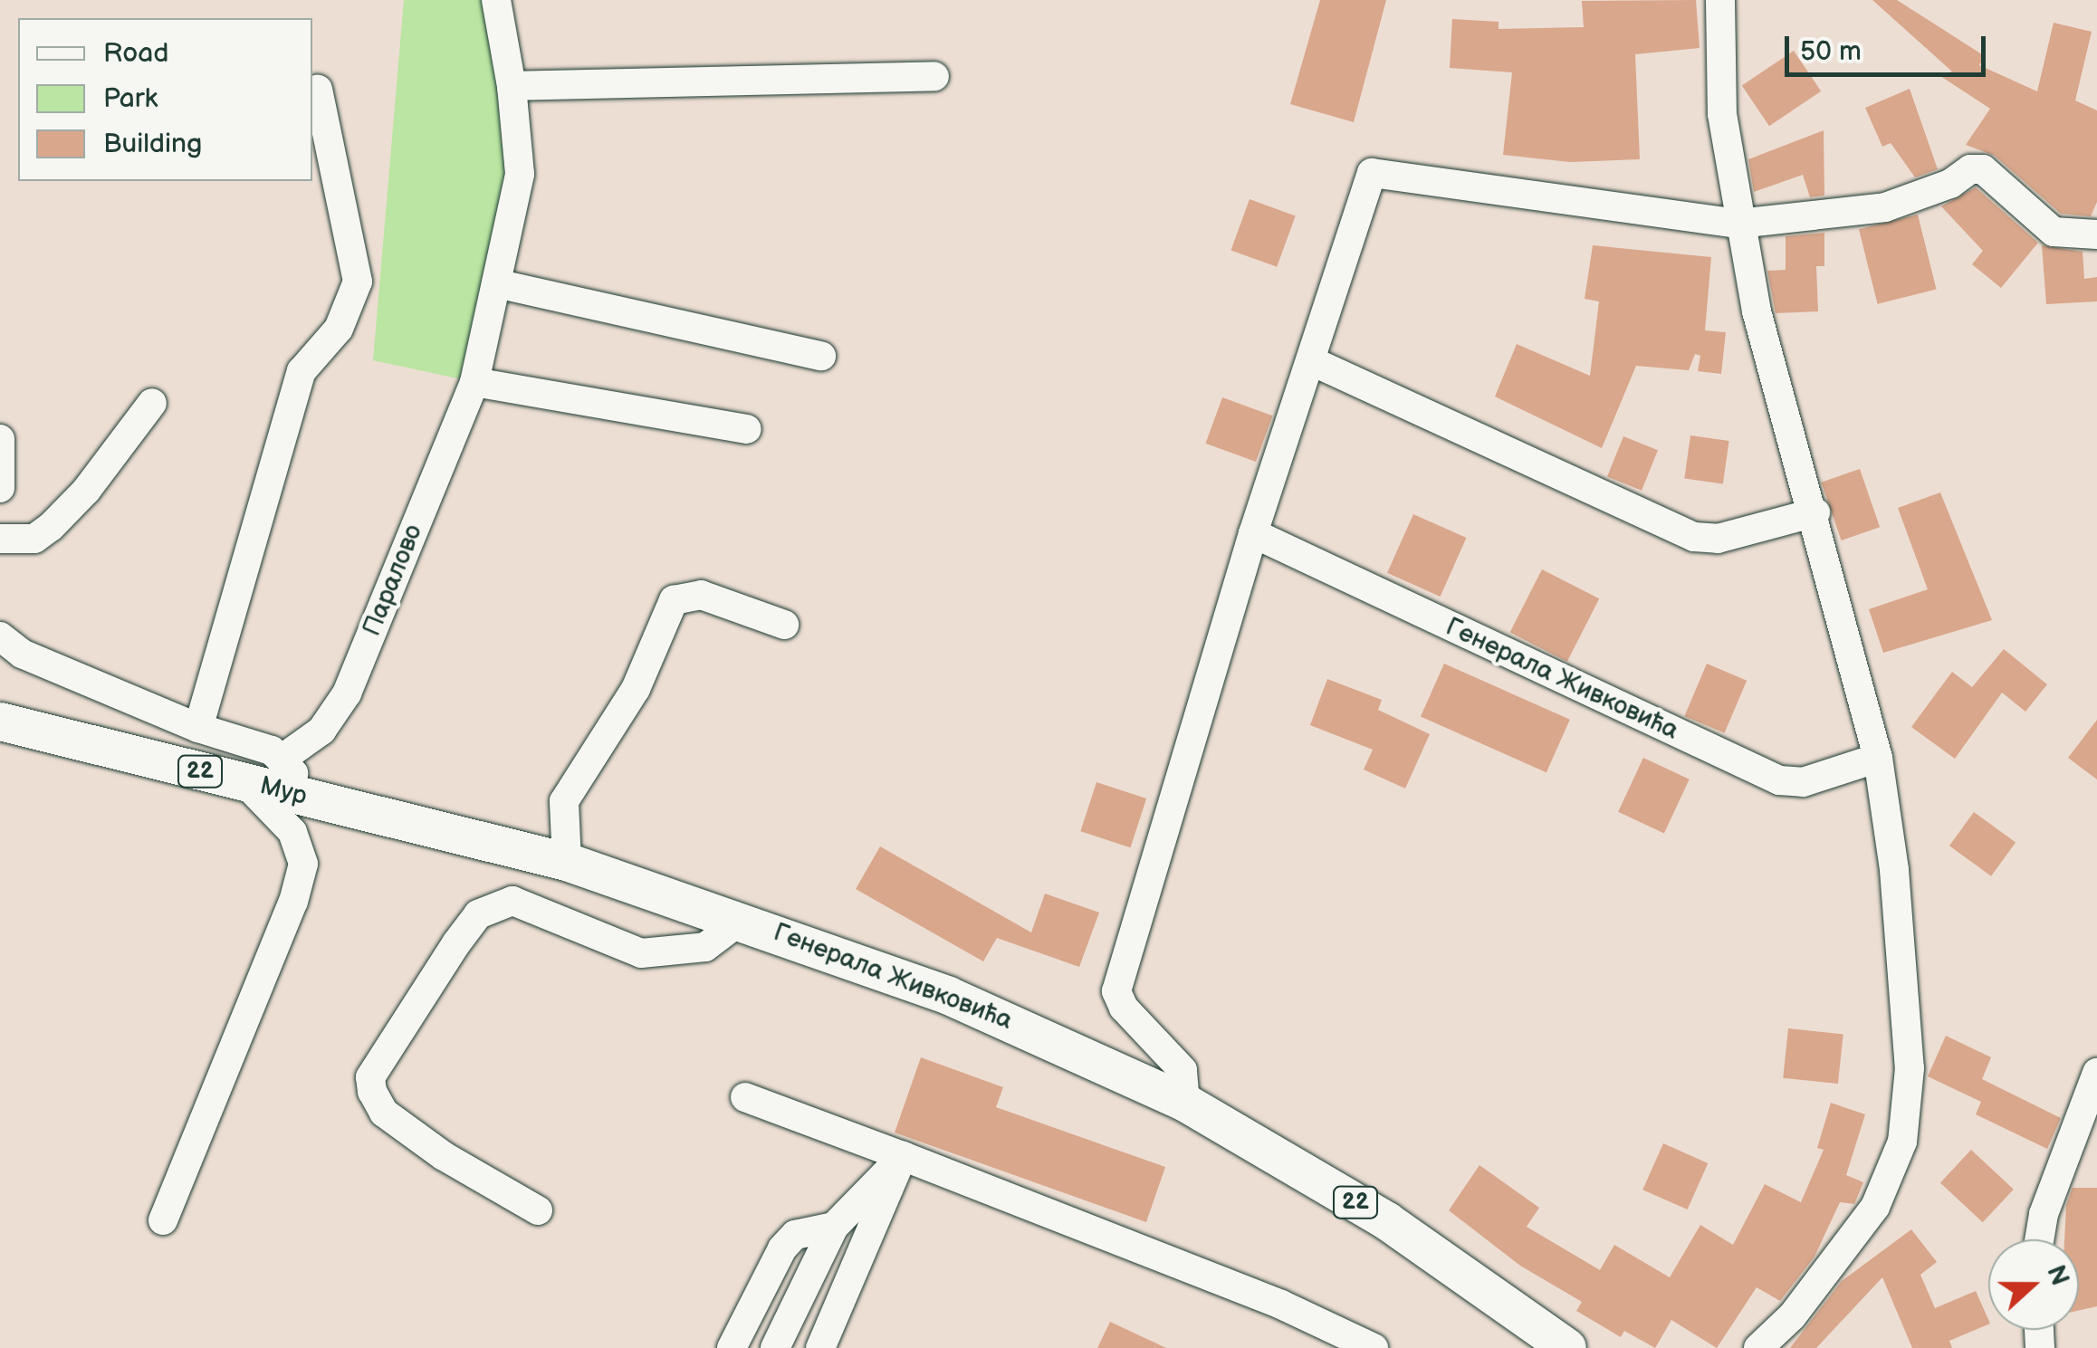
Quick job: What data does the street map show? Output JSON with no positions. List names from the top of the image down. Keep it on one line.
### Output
{"streets":{"main road":["Генерала Живковића","22","Мур"],"street":["Паралово"]},"crossings":[["Генерала Живковића","Мур"]],"legend":["Road","Park","Building"],"scale_bar":"50 m","north":"right"}
